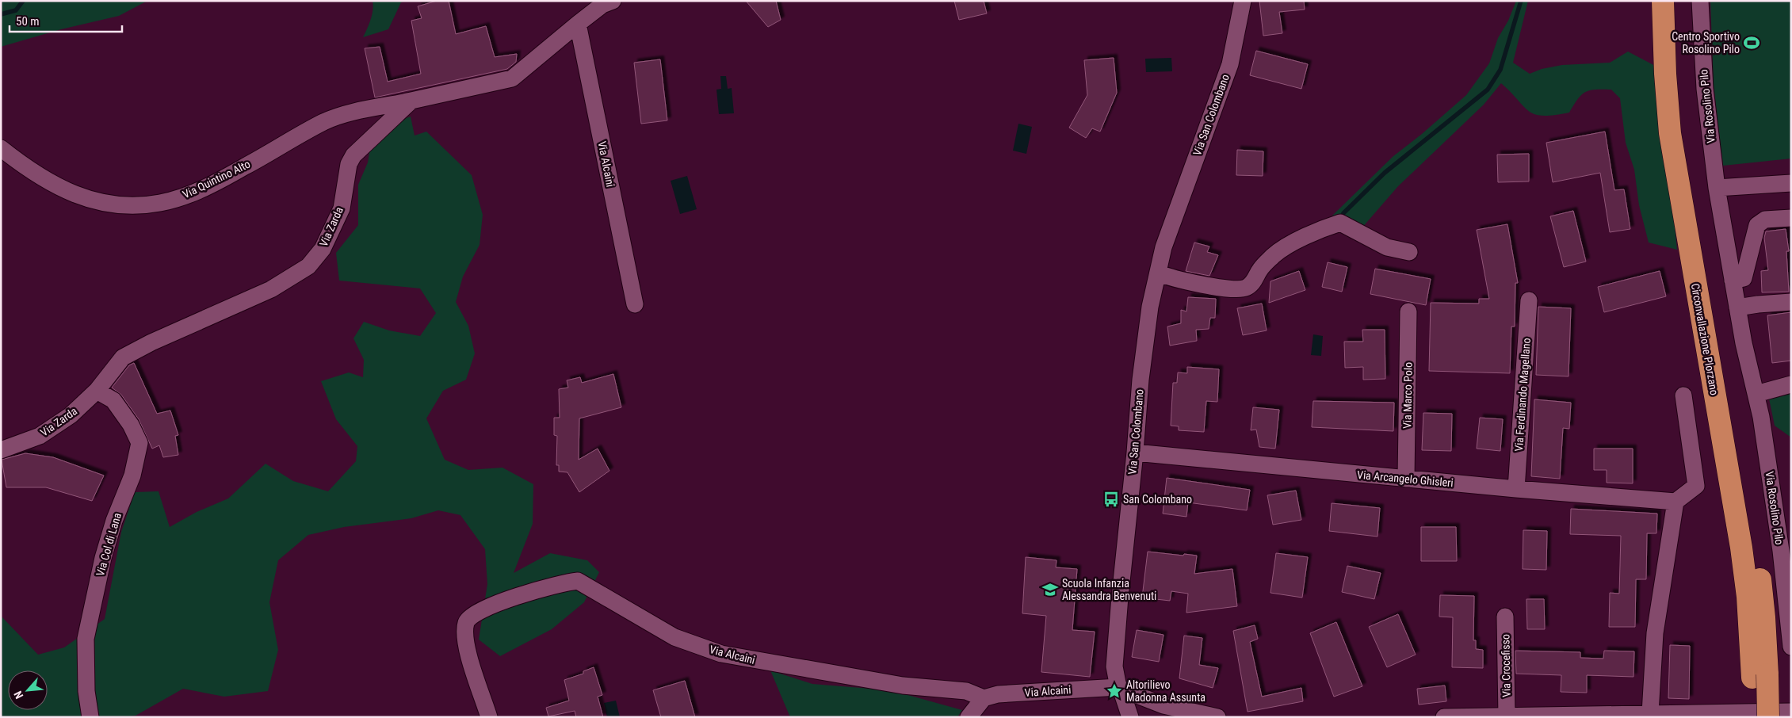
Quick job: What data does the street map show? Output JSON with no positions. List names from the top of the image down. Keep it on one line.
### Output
{"streets":{"highway":["Circonvallazione Plorzano"],"street":["Via Rosolino Pilo","Via San Colombano","Via Alcaini","Via Quintino Alto","Via Zarda","Via Ferdinando Magellano","Via Marco Polo","Via Arcangelo Ghisleri","Via Col di Lana","Via Crocefisso"]},"crossings":[["Via San Colombano","Via Alcaini"],["Via San Colombano","Via Arcangelo Ghisleri"],["Via Quintino Alto","Via Zarda"],["Via Zarda","Via Col di Lana"],["Via Ferdinando Magellano","Via Arcangelo Ghisleri"],["Via Marco Polo","Via Arcangelo Ghisleri"]],"places":{"sports":["Centro Sportivo Rosolino Pilo"],"bus stop":["San Colombano"],"school or university":["Scuola Infanzia Alessandra Benvenuti"],"place":["Altorilievo Madonna Assunta"]},"scale_bar":"50 m","north":"bottom left"}
